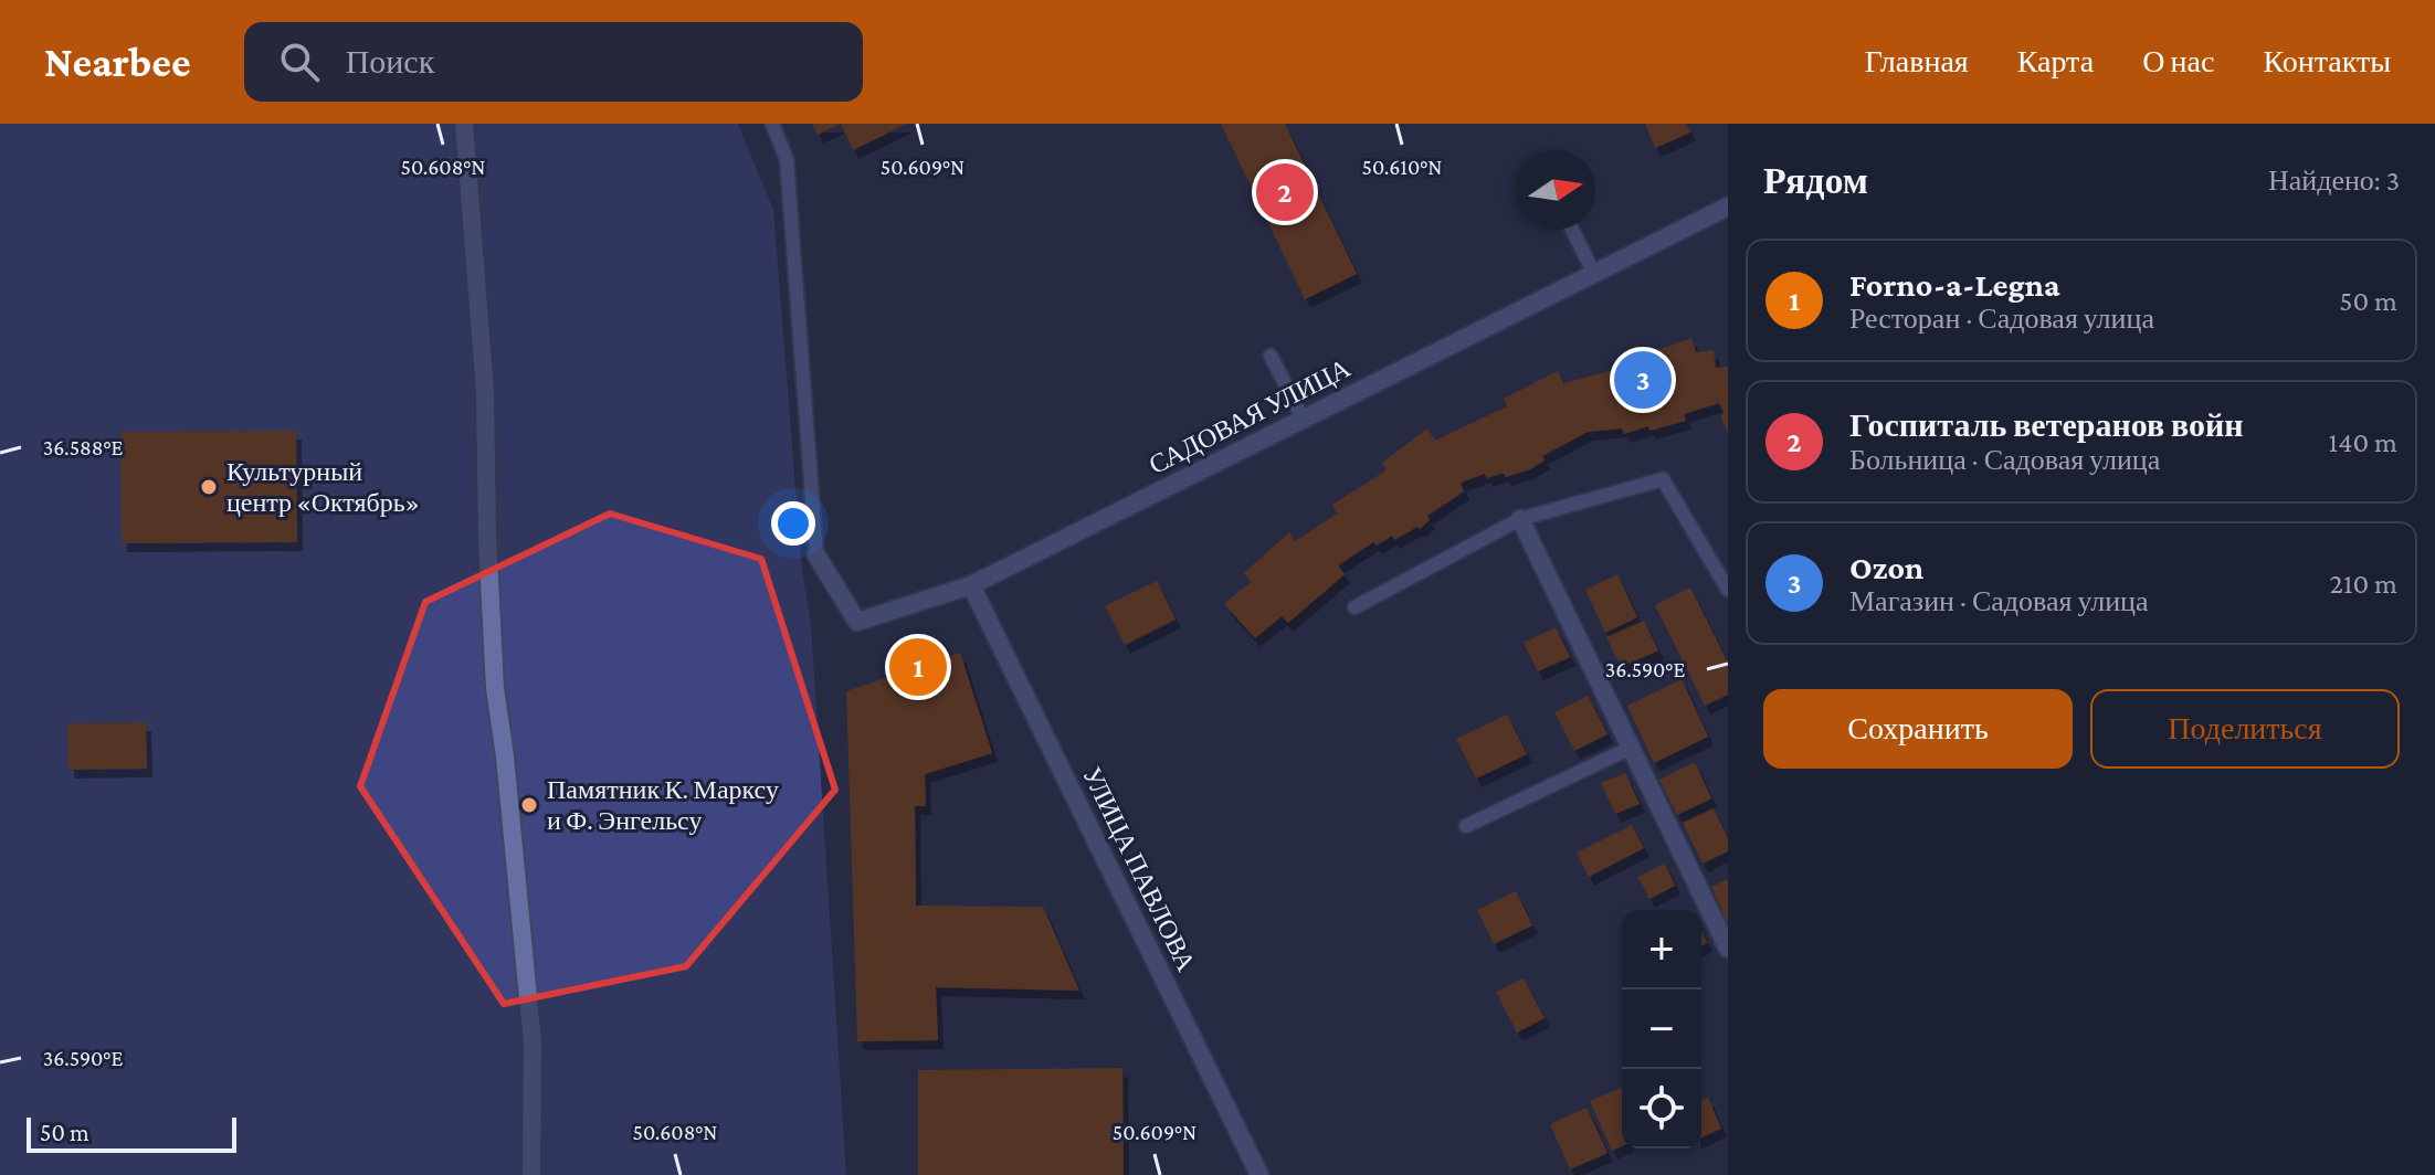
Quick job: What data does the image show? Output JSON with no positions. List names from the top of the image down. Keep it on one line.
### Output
{"streets":{"street":["САДОВАЯ УЛИЦА","УЛИЦА ПАВЛОВА"]},"crossings":[["САДОВАЯ УЛИЦА","УЛИЦА ПАВЛОВА"]],"places":["Культурный центр «Октябрь»","Памятник К. Марксу и Ф. Энгельсу"],"scale_bar":"50 m","north":"right","page":{"header":"Nearbee","search":"Поиск","nav":["Главная","Карта","О нас","Контакты"],"heading":["Рядом","Найдено: 3"],"pins":["2","3","1"],"list":[{"mark":"1","name":"Forno-a-Legna","note":"Ресторан · Садовая улица","value":"50 m"},{"mark":"2","name":"Госпиталь ветеранов войн","note":"Больница · Садовая улица","value":"140 m"},{"mark":"3","name":"Ozon","note":"Магазин · Садовая улица","value":"210 m"}],"buttons":["Сохранить","Поделиться"],"map_buttons":["+","−"],"scale":"50 m"},"coordinates":["50.608°N","50.609°N","50.610°N","36.588°E","36.590°E"]}
